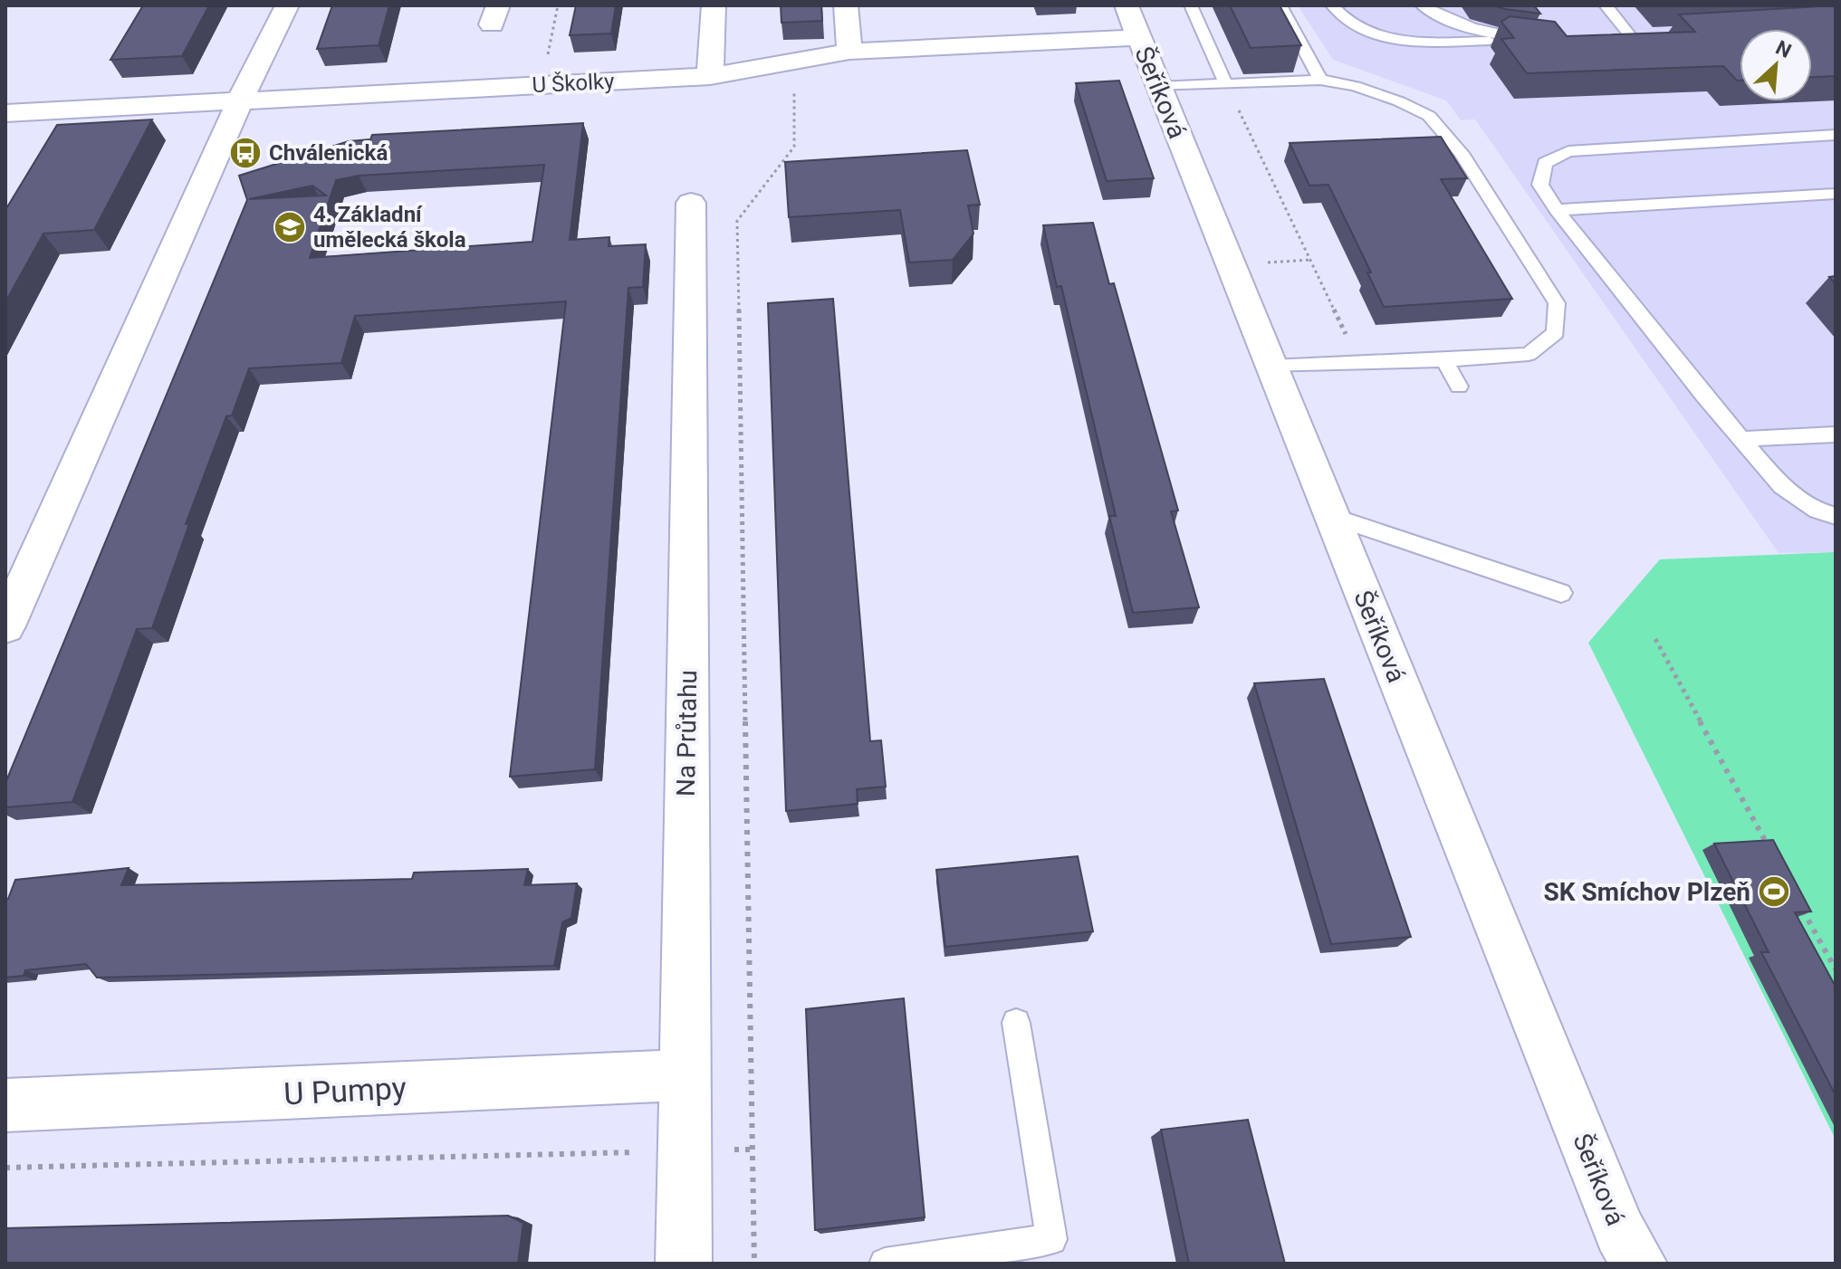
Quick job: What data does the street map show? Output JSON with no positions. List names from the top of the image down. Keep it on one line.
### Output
{"streets":{"street":["U Školky","Šeříková","Na Průtahu","U Pumpy"]},"crossings":[["U Školky","Šeříková"],["Na Průtahu","U Pumpy"]],"places":{"bus stop":["Chválenická"],"school or university":["4. Základní umělecká škola"],"sports":["SK Smíchov Plzeň"]},"north":"top right"}
